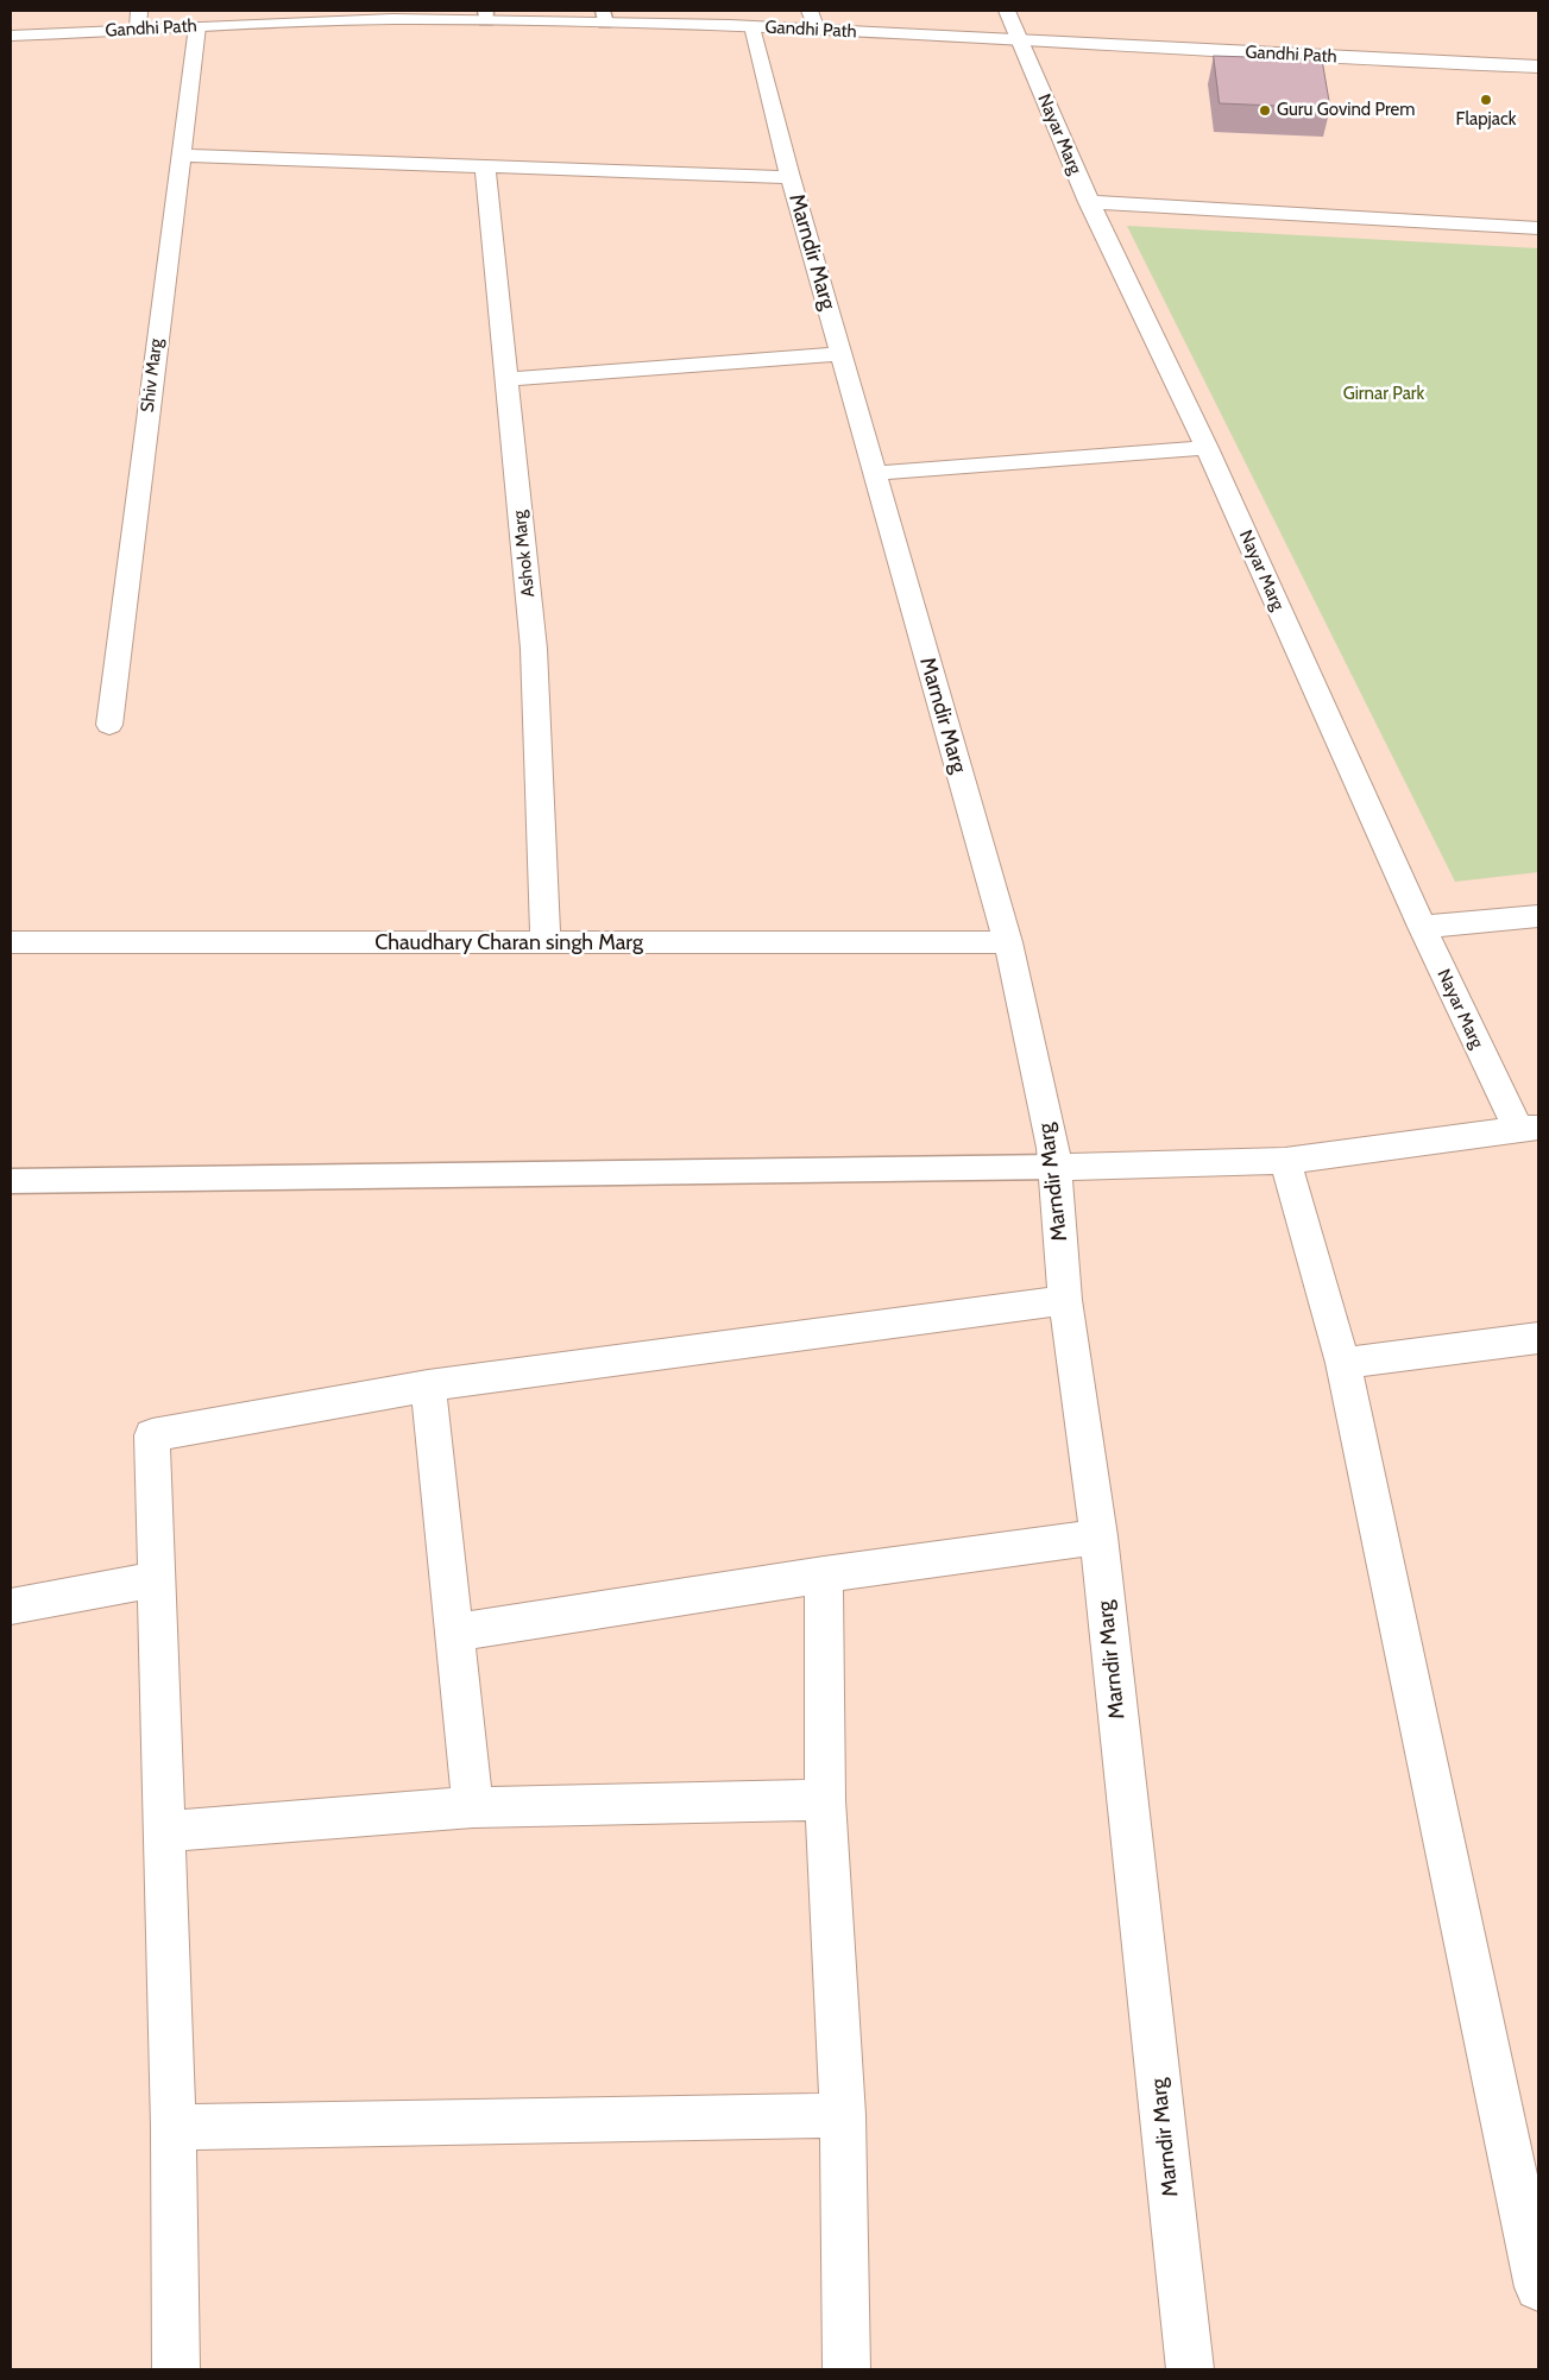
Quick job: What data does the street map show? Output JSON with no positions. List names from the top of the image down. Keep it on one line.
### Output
{"streets":{"street":["Gandhi Path","Nayar Marg","Marndir Marg","Shiv Marg","Ashok Marg","Chaudhary Charan singh Marg"]},"crossings":[["Gandhi Path","Nayar Marg"],["Gandhi Path","Marndir Marg"],["Gandhi Path","Shiv Marg"],["Marndir Marg","Chaudhary Charan singh Marg"],["Ashok Marg","Chaudhary Charan singh Marg"]],"parks":["Girnar Park"],"places":["Flapjack","Guru Govind Prem"]}
